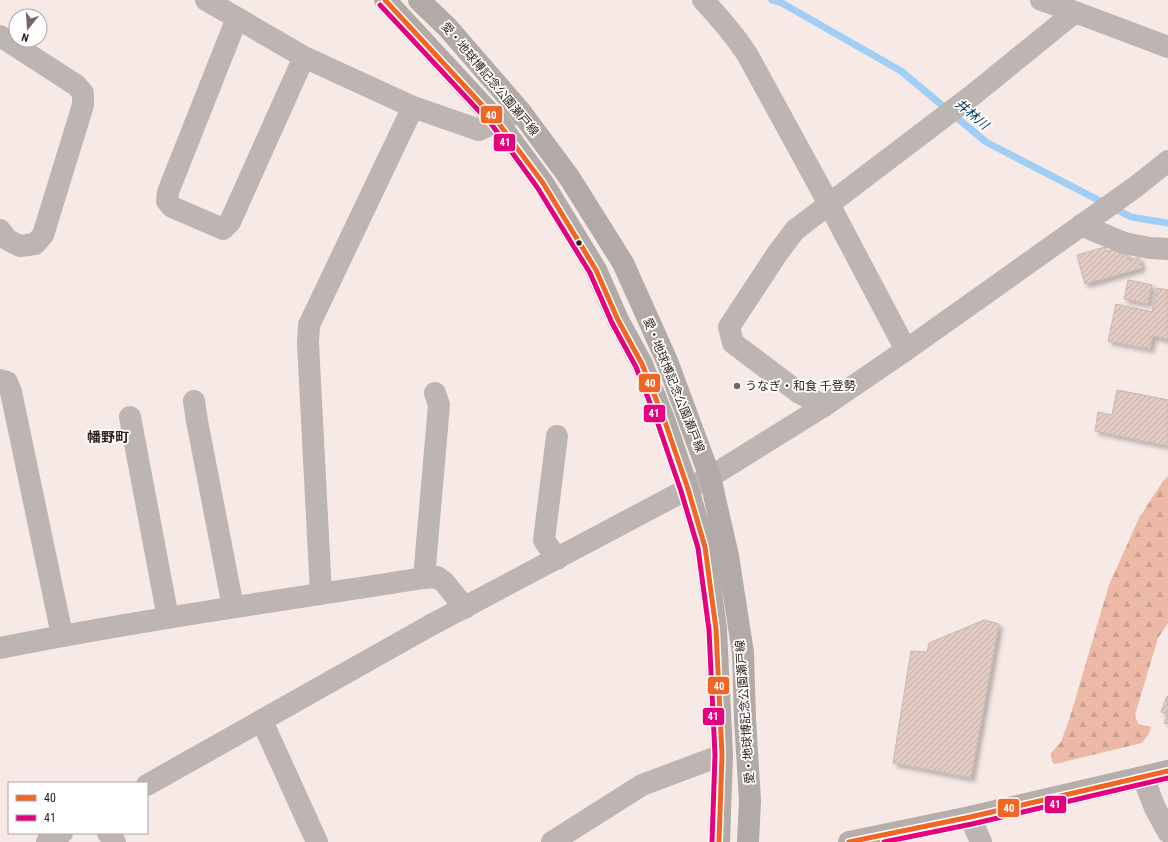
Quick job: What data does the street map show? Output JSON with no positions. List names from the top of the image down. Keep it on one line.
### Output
{"streets":{"main road":["愛・地球博記念公園瀬戸線"]},"districts":["幡野町"],"water":["井林川"],"places":["うなぎ・和食 千登勢"],"lines":["transit line 40","transit line 41"],"legend":["40","41"],"north":"bottom"}
